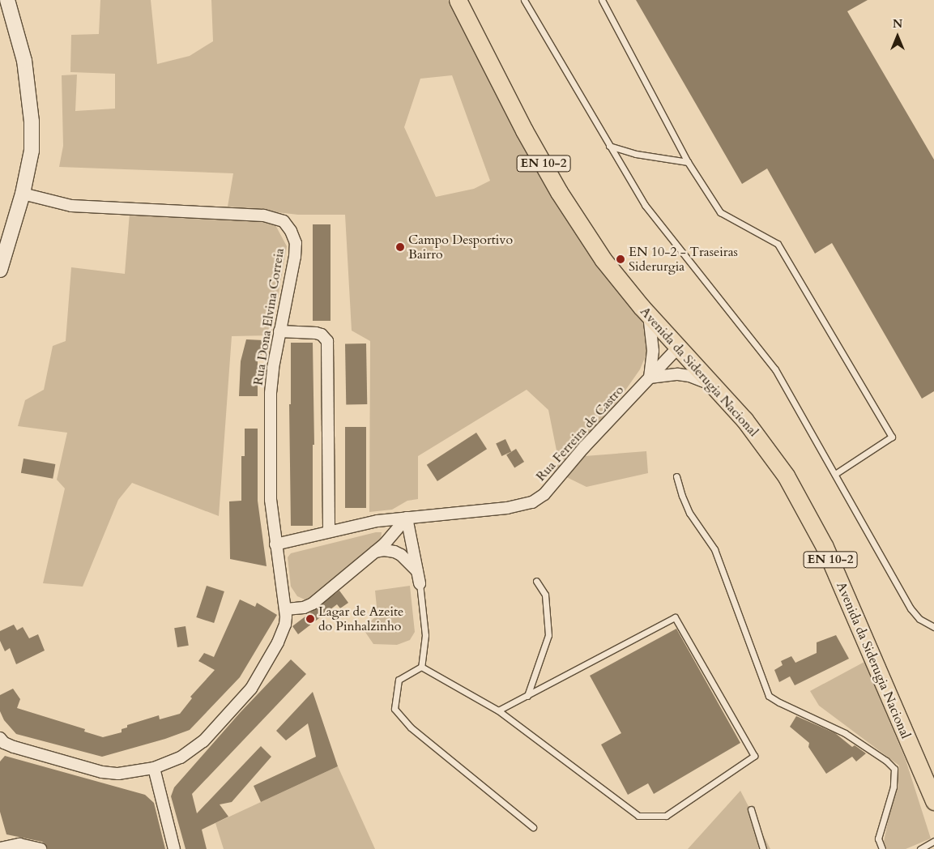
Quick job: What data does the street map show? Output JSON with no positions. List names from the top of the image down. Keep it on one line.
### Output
{"streets":{"main road":["EN 10-2","Avenida da Siderugia Nacional"],"street":["Rua Dona Elvina Correia","Rua Ferreira de Castro"]},"crossings":[["Rua Dona Elvina Correia","Rua Ferreira de Castro"],["Avenida da Siderugia Nacional","Rua Ferreira de Castro"]],"places":["Campo Desportivo Bairro","EN 10-2 - Traseiras Siderurgia","Lagar de Azeite do Pinhalzinho"],"north":"top"}
